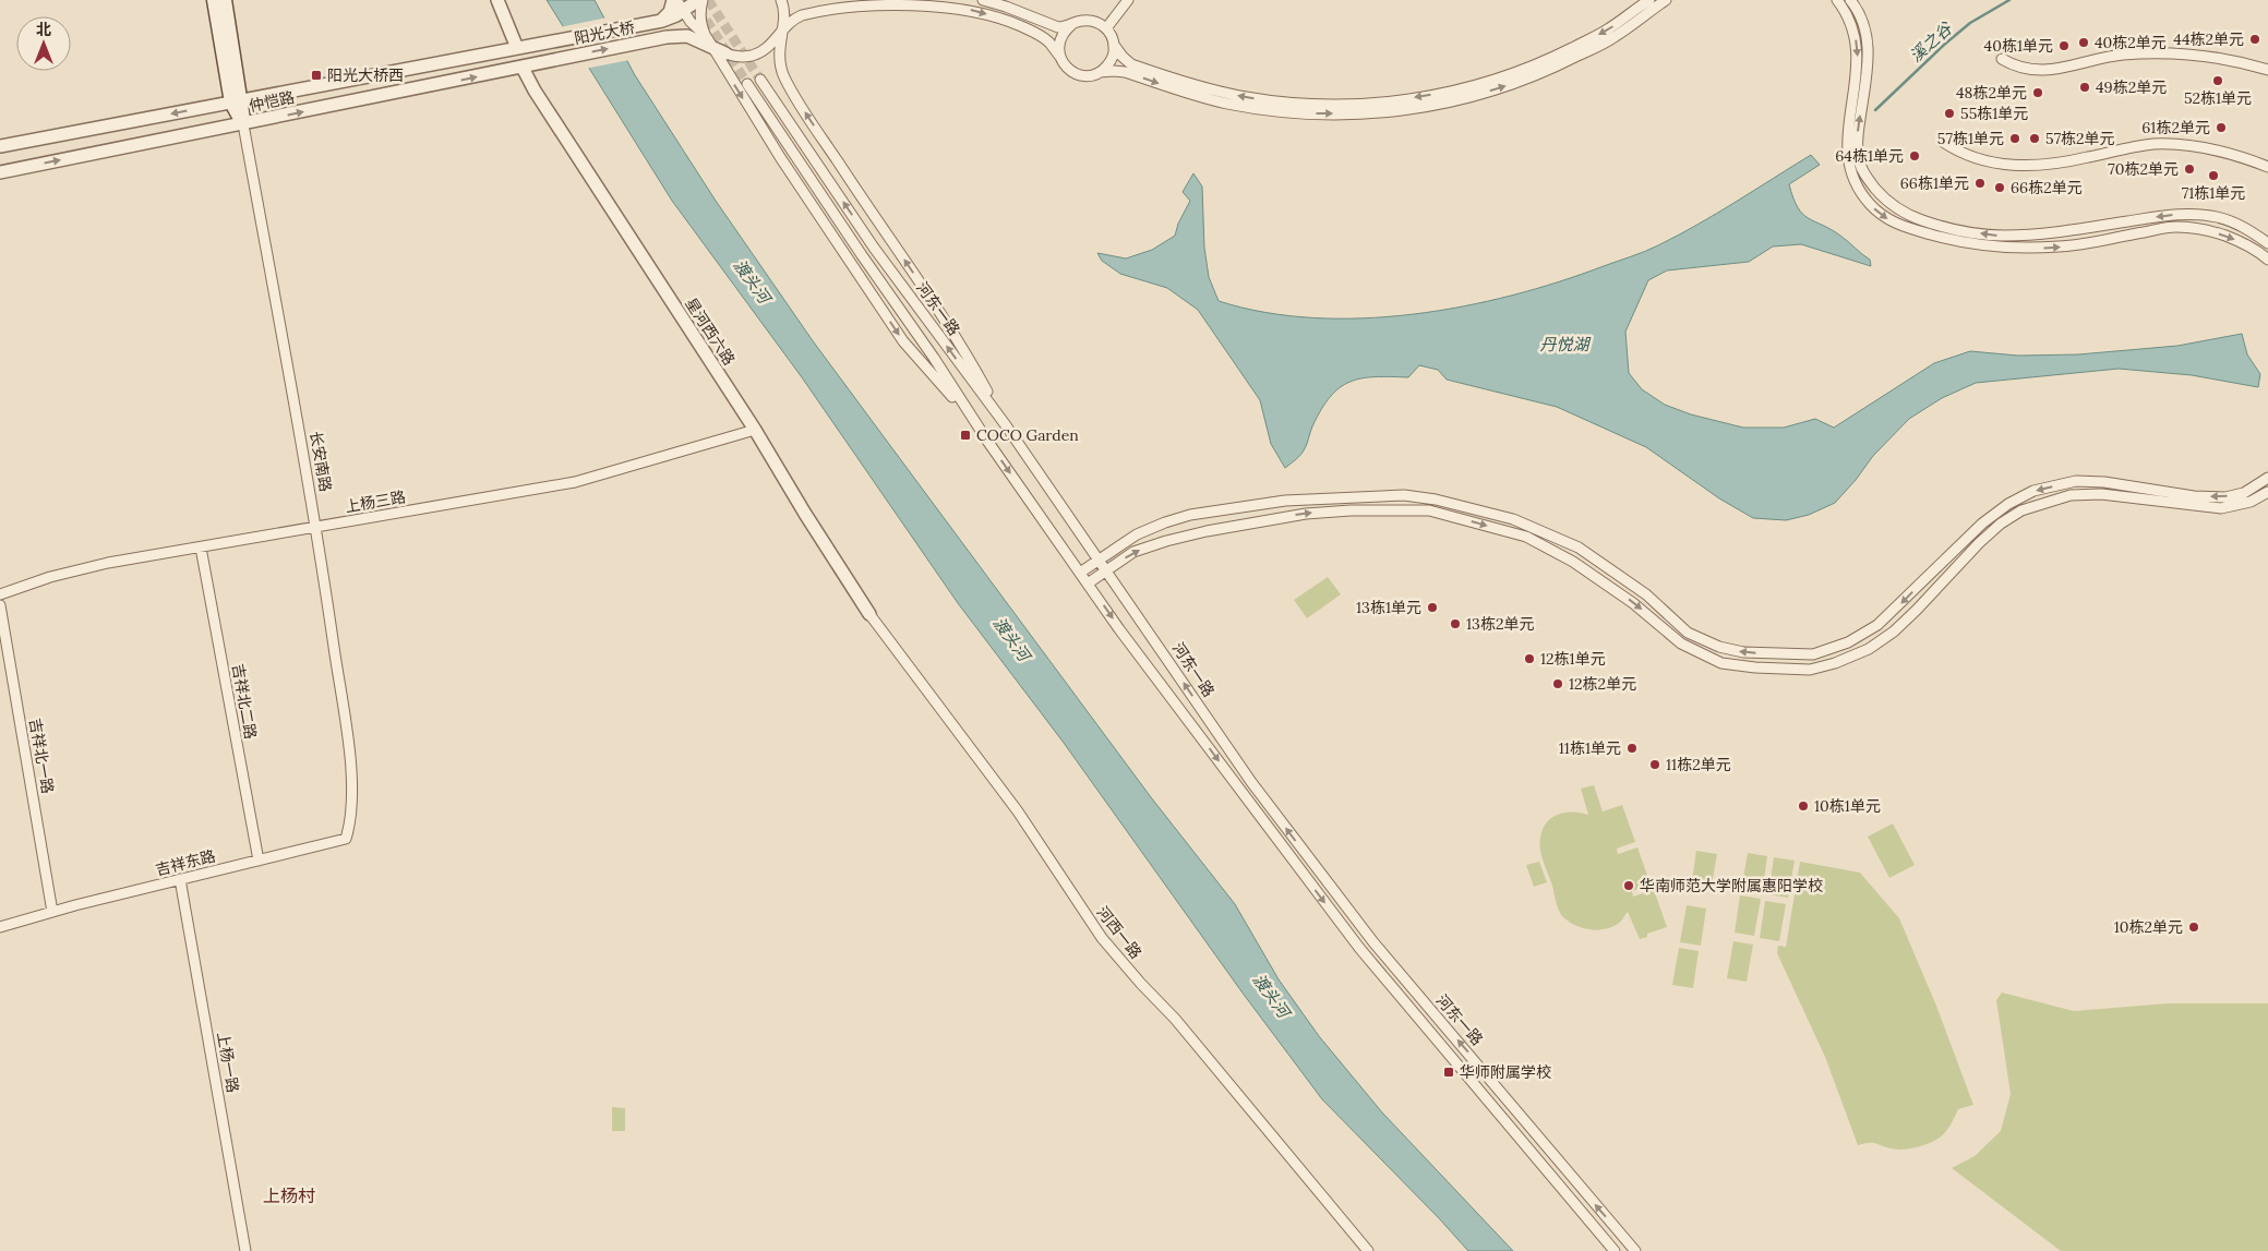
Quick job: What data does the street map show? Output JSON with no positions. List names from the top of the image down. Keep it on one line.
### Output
{"streets":{"main road":["长安南路"],"street":["阳光大桥","仲恺路","河东一路","星河西六路","上杨三路","吉祥北二路","吉祥北一路","吉祥东路","河西一路","上杨一路"]},"crossings":[["阳光大桥","仲恺路"],["仲恺路","星河西六路"],["仲恺路","长安南路"],["星河西六路","上杨三路"],["星河西六路","河西一路"],["长安南路","上杨三路"],["长安南路","吉祥东路"],["上杨三路","吉祥北二路"],["吉祥北二路","吉祥东路"],["吉祥北一路","吉祥东路"],["吉祥东路","上杨一路"]],"districts":["上杨村"],"water":["溪之谷","渡头河","丹悦湖"],"places":{"other":["44栋2单元","40栋2单元","40栋1单元","52栋1单元","49栋2单元","48栋2单元","55栋1单元","61栋2单元","57栋1单元","57栋2单元","64栋1单元","70栋2单元","71栋1单元","66栋1单元","66栋2单元","13栋1单元","13栋2单元","12栋1单元","12栋2单元","11栋1单元","11栋2单元","10栋1单元","华南师范大学附属惠阳学校","10栋2单元"],"transit":["阳光大桥西","COCO Garden","华师附属学校"]},"north":"top"}
